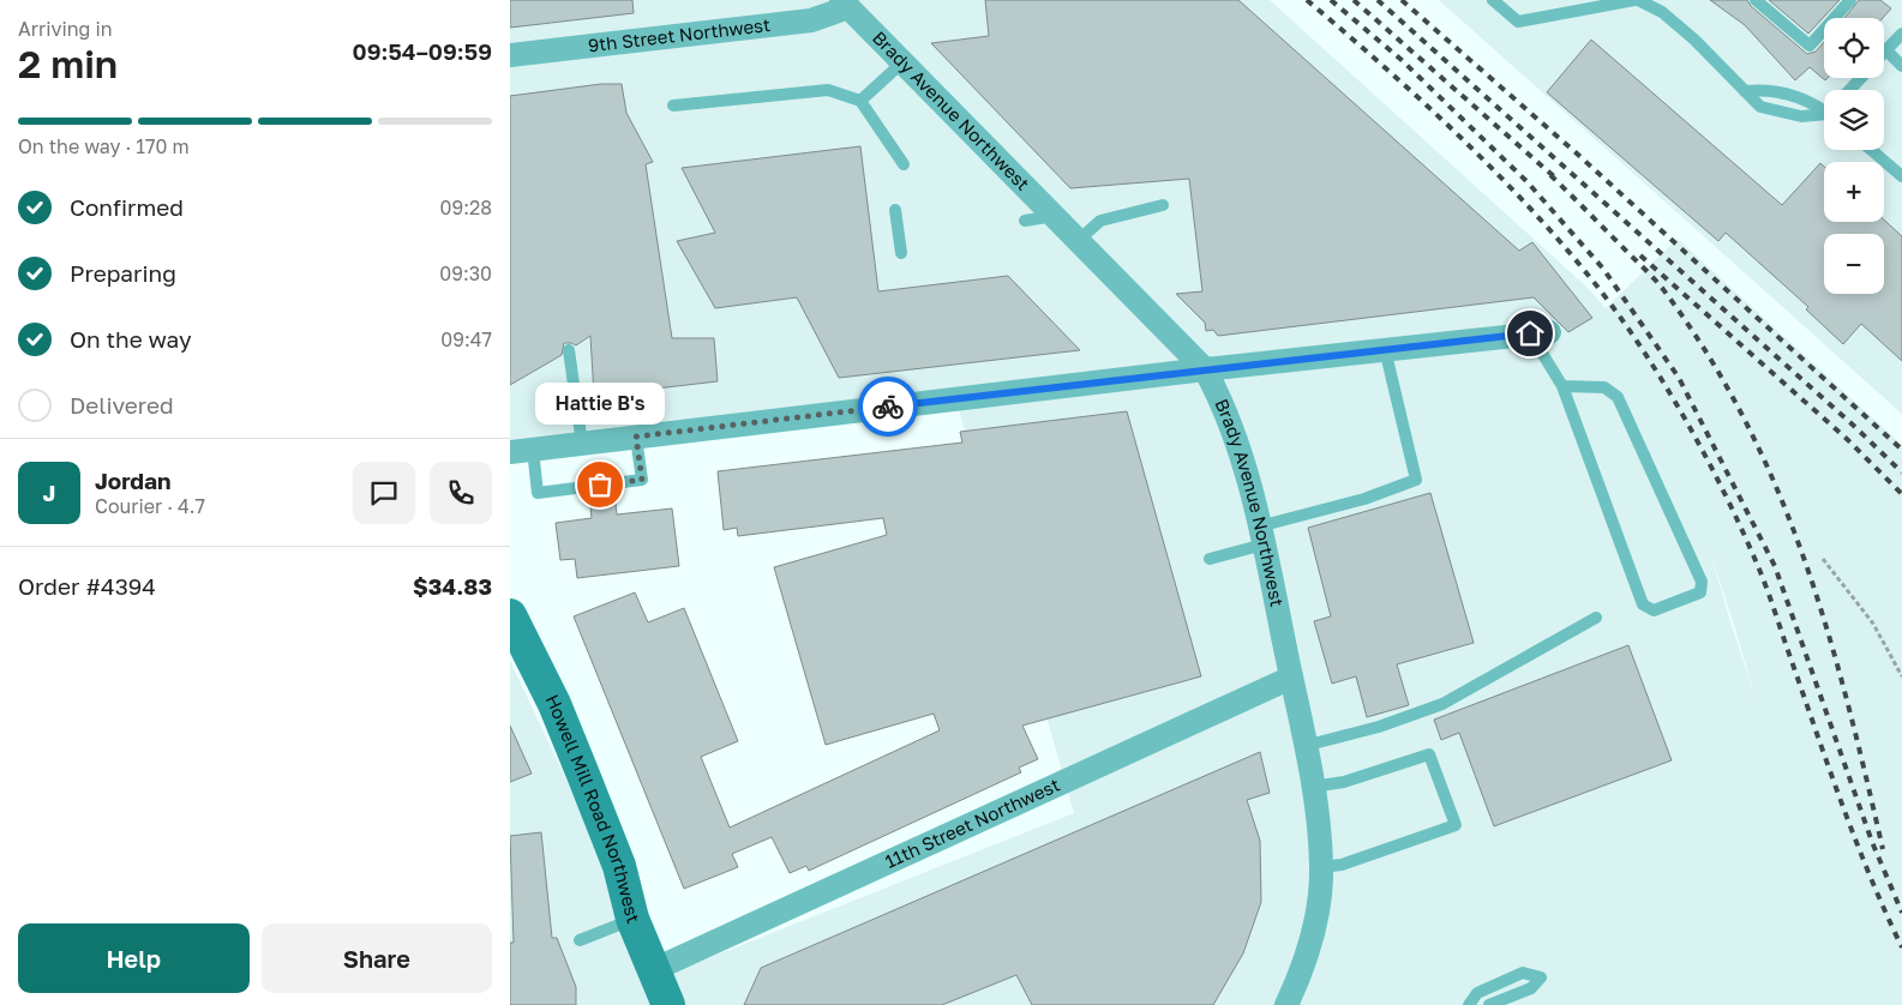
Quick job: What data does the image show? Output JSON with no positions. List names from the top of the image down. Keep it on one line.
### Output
{"streets":{"main road":["Howell Mill Road Northwest"],"street":["9th Street Northwest","Brady Avenue Northwest","11th Street Northwest"]},"crossings":[["9th Street Northwest","Brady Avenue Northwest"],["Brady Avenue Northwest","11th Street Northwest"],["Howell Mill Road Northwest","11th Street Northwest"]],"places":["Hattie B's"],"page":{"heading":["2 min","Arriving in","09:54–09:59"],"panel":["Jordan","Courier · 4.7","Order #4394","$34.83"],"map_buttons":["+","−"],"bar":"On the way · 170 m","list":[["Confirmed","09:28"],["Preparing","09:30"],["On the way","09:47"],"Delivered"],"bubble":"Hattie B's","round":"J","buttons":["Help","Share"]}}
